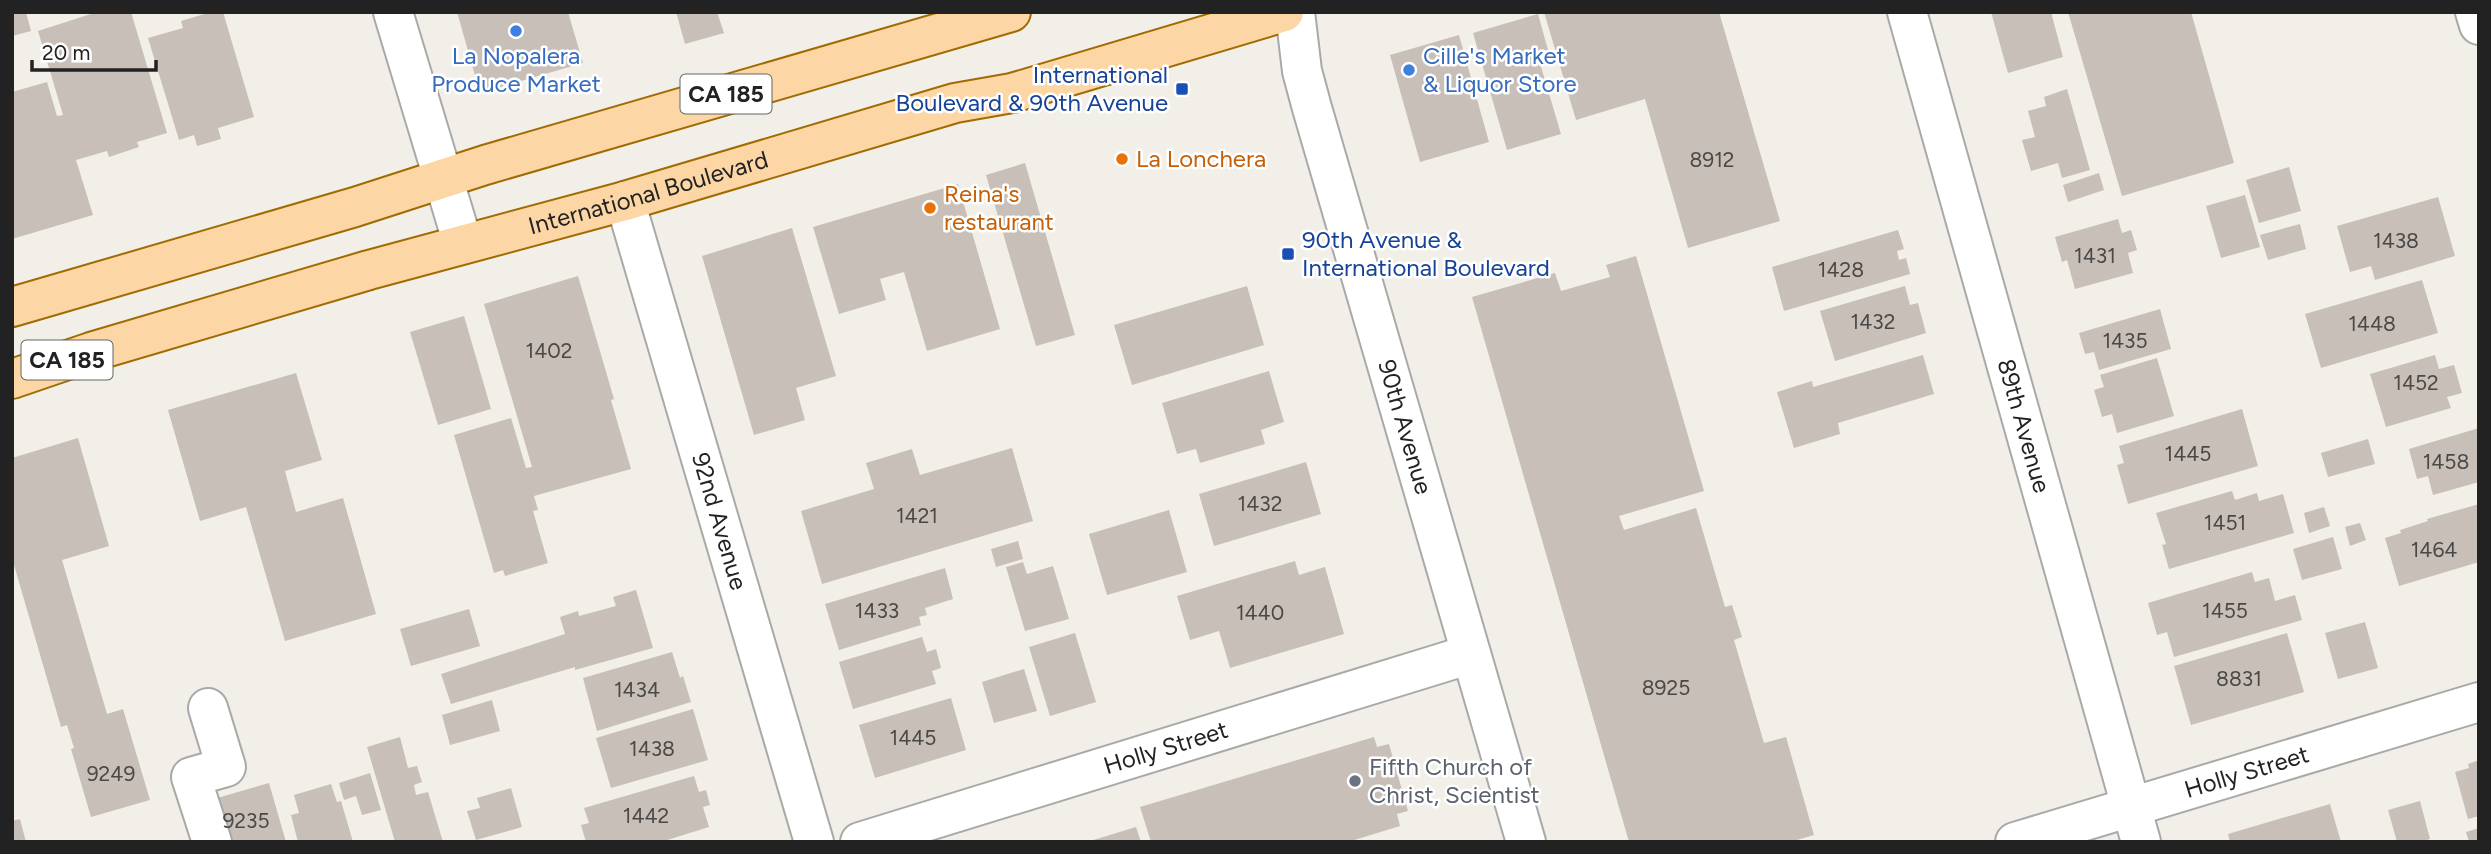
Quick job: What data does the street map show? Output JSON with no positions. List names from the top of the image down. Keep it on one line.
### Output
{"streets":{"main road":["CA 185","International Boulevard"],"street":["89th Avenue","90th Avenue","92nd Avenue","Holly Street"]},"crossings":[["International Boulevard","92nd Avenue"],["89th Avenue","Holly Street"],["90th Avenue","Holly Street"]],"places":{"other":["La Nopalera Produce Market","Cille's Market & Liquor Store","La Lonchera","Reina's restaurant","Fifth Church of Christ, Scientist"],"transit":["International Boulevard & 90th Avenue","90th Avenue & International Boulevard"]},"house_numbers":["8912","1438","1431","1428","1432","1448","1435","1402","1452","1445","1458","1432","1421","1451","1464","1433","1455","1440","8831","8925","1434","1445","1438","9249","1442","9235"],"scale_bar":"20 m"}
